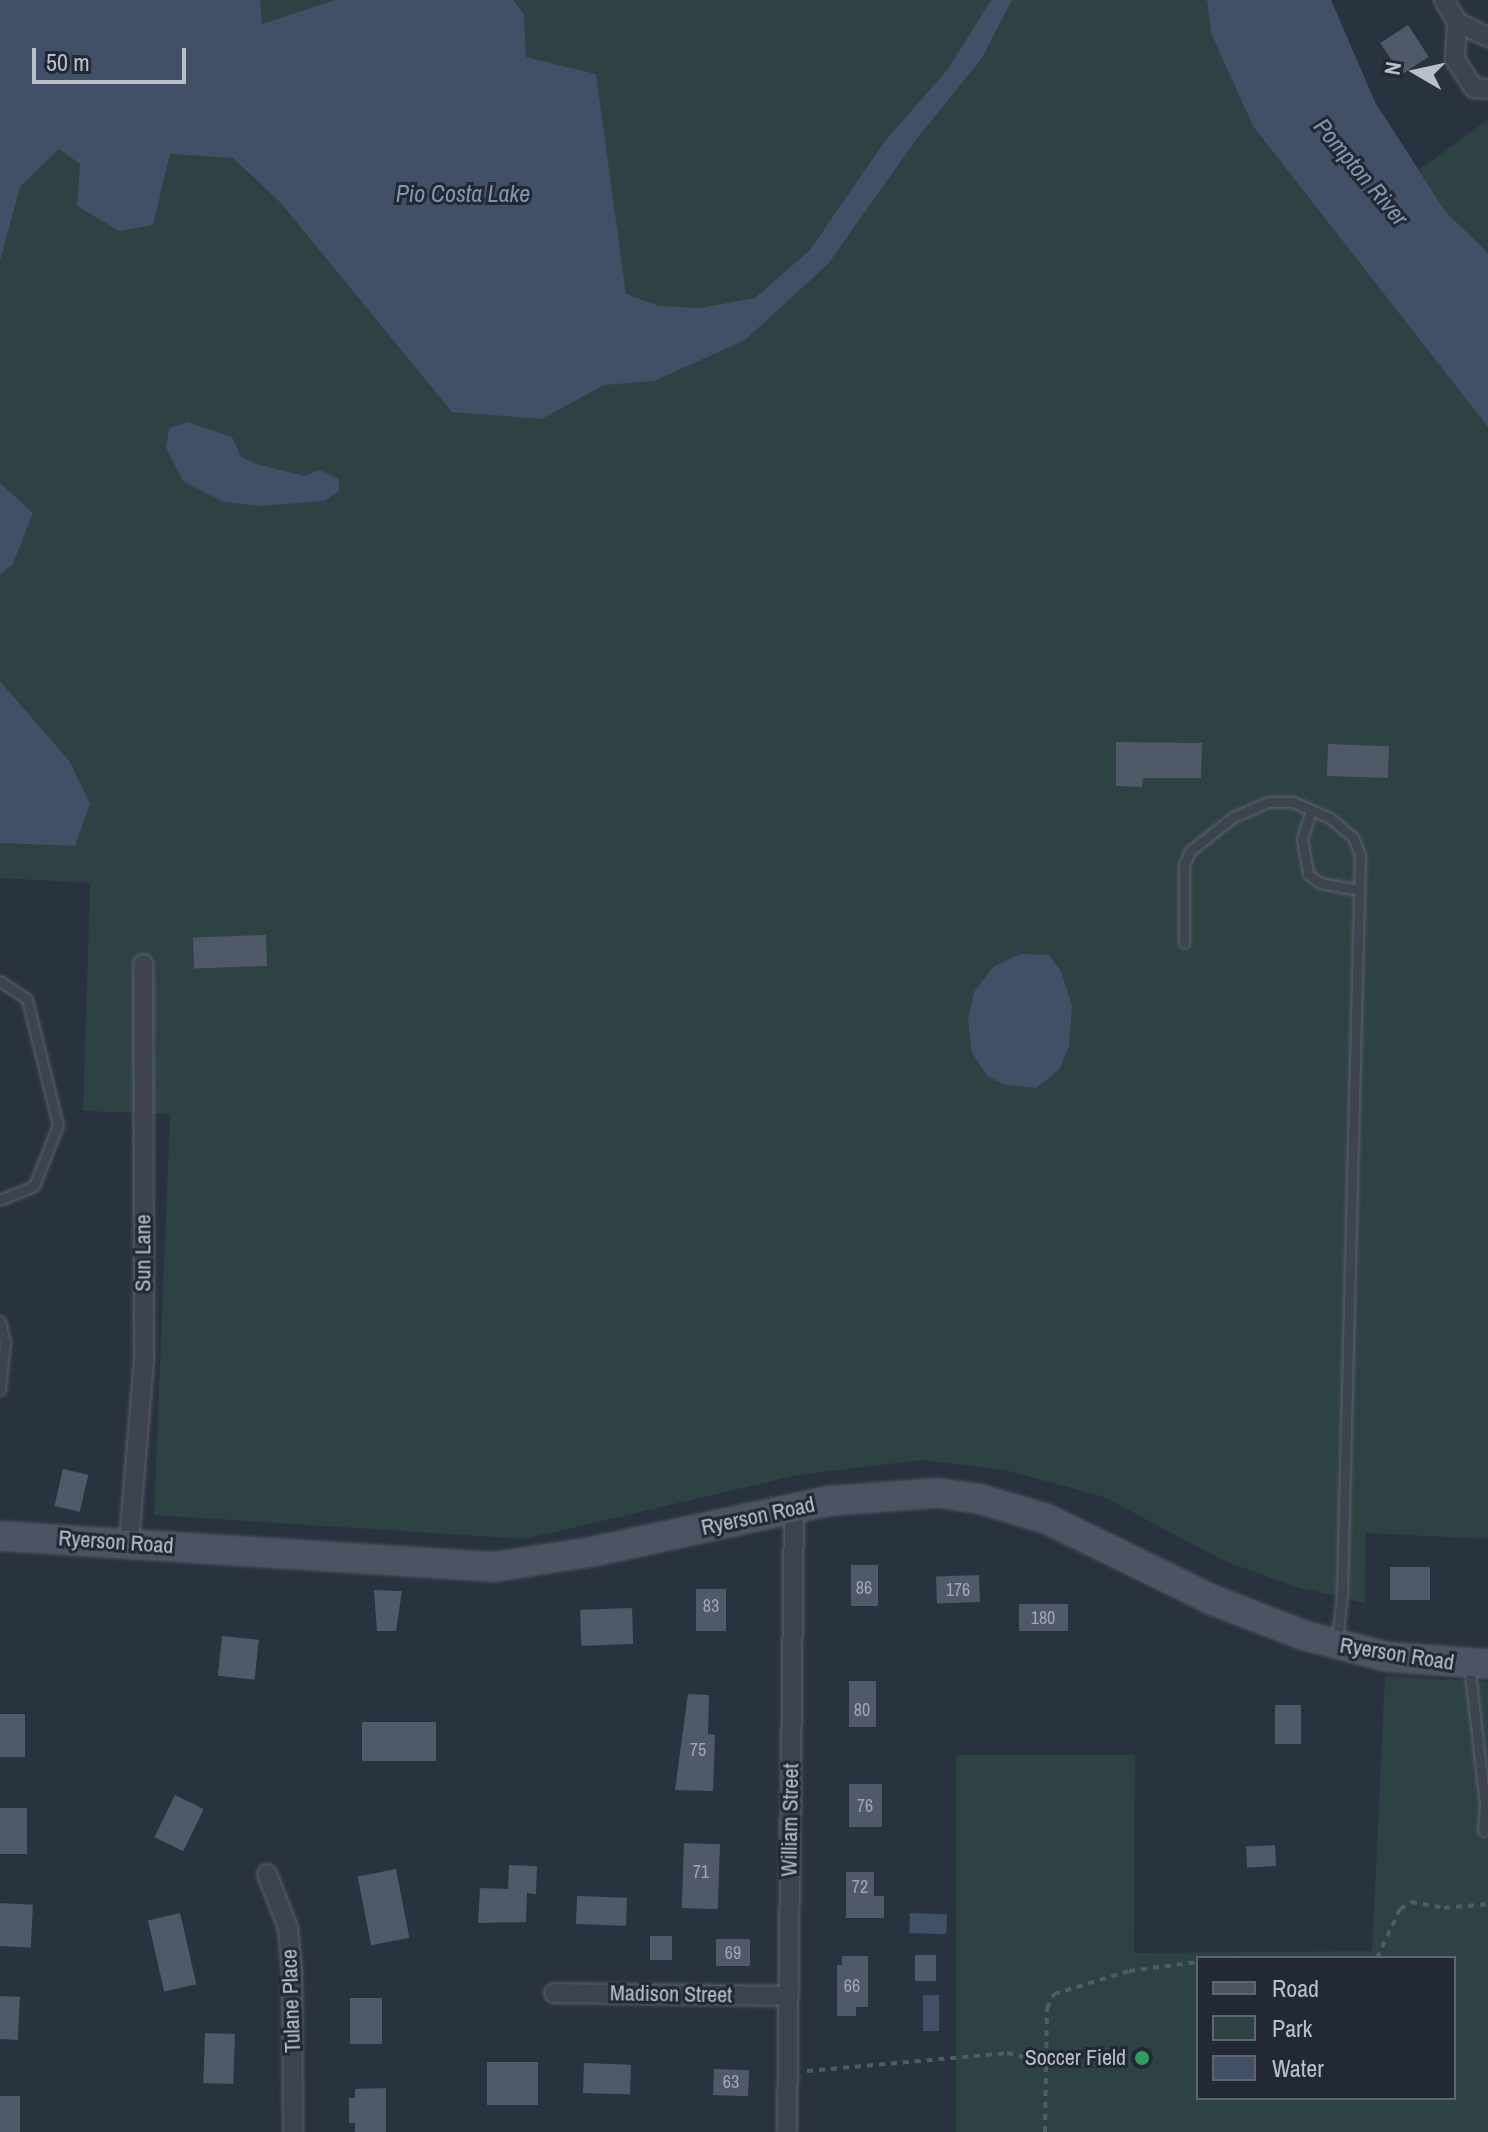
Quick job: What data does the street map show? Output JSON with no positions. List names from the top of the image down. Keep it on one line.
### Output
{"streets":{"street":["Sun Lane","Ryerson Road","William Street","Madison Street","Tulane Place"]},"crossings":[["Sun Lane","Ryerson Road"],["Ryerson Road","William Street"],["William Street","Madison Street"]],"water":["Pompton River","Pio Costa Lake"],"places":["Soccer Field"],"house_numbers":["86","176","83","180","80","75","76","71","72","69","66","63"],"legend":["Road","Park","Water"],"scale_bar":"50 m","north":"left"}
